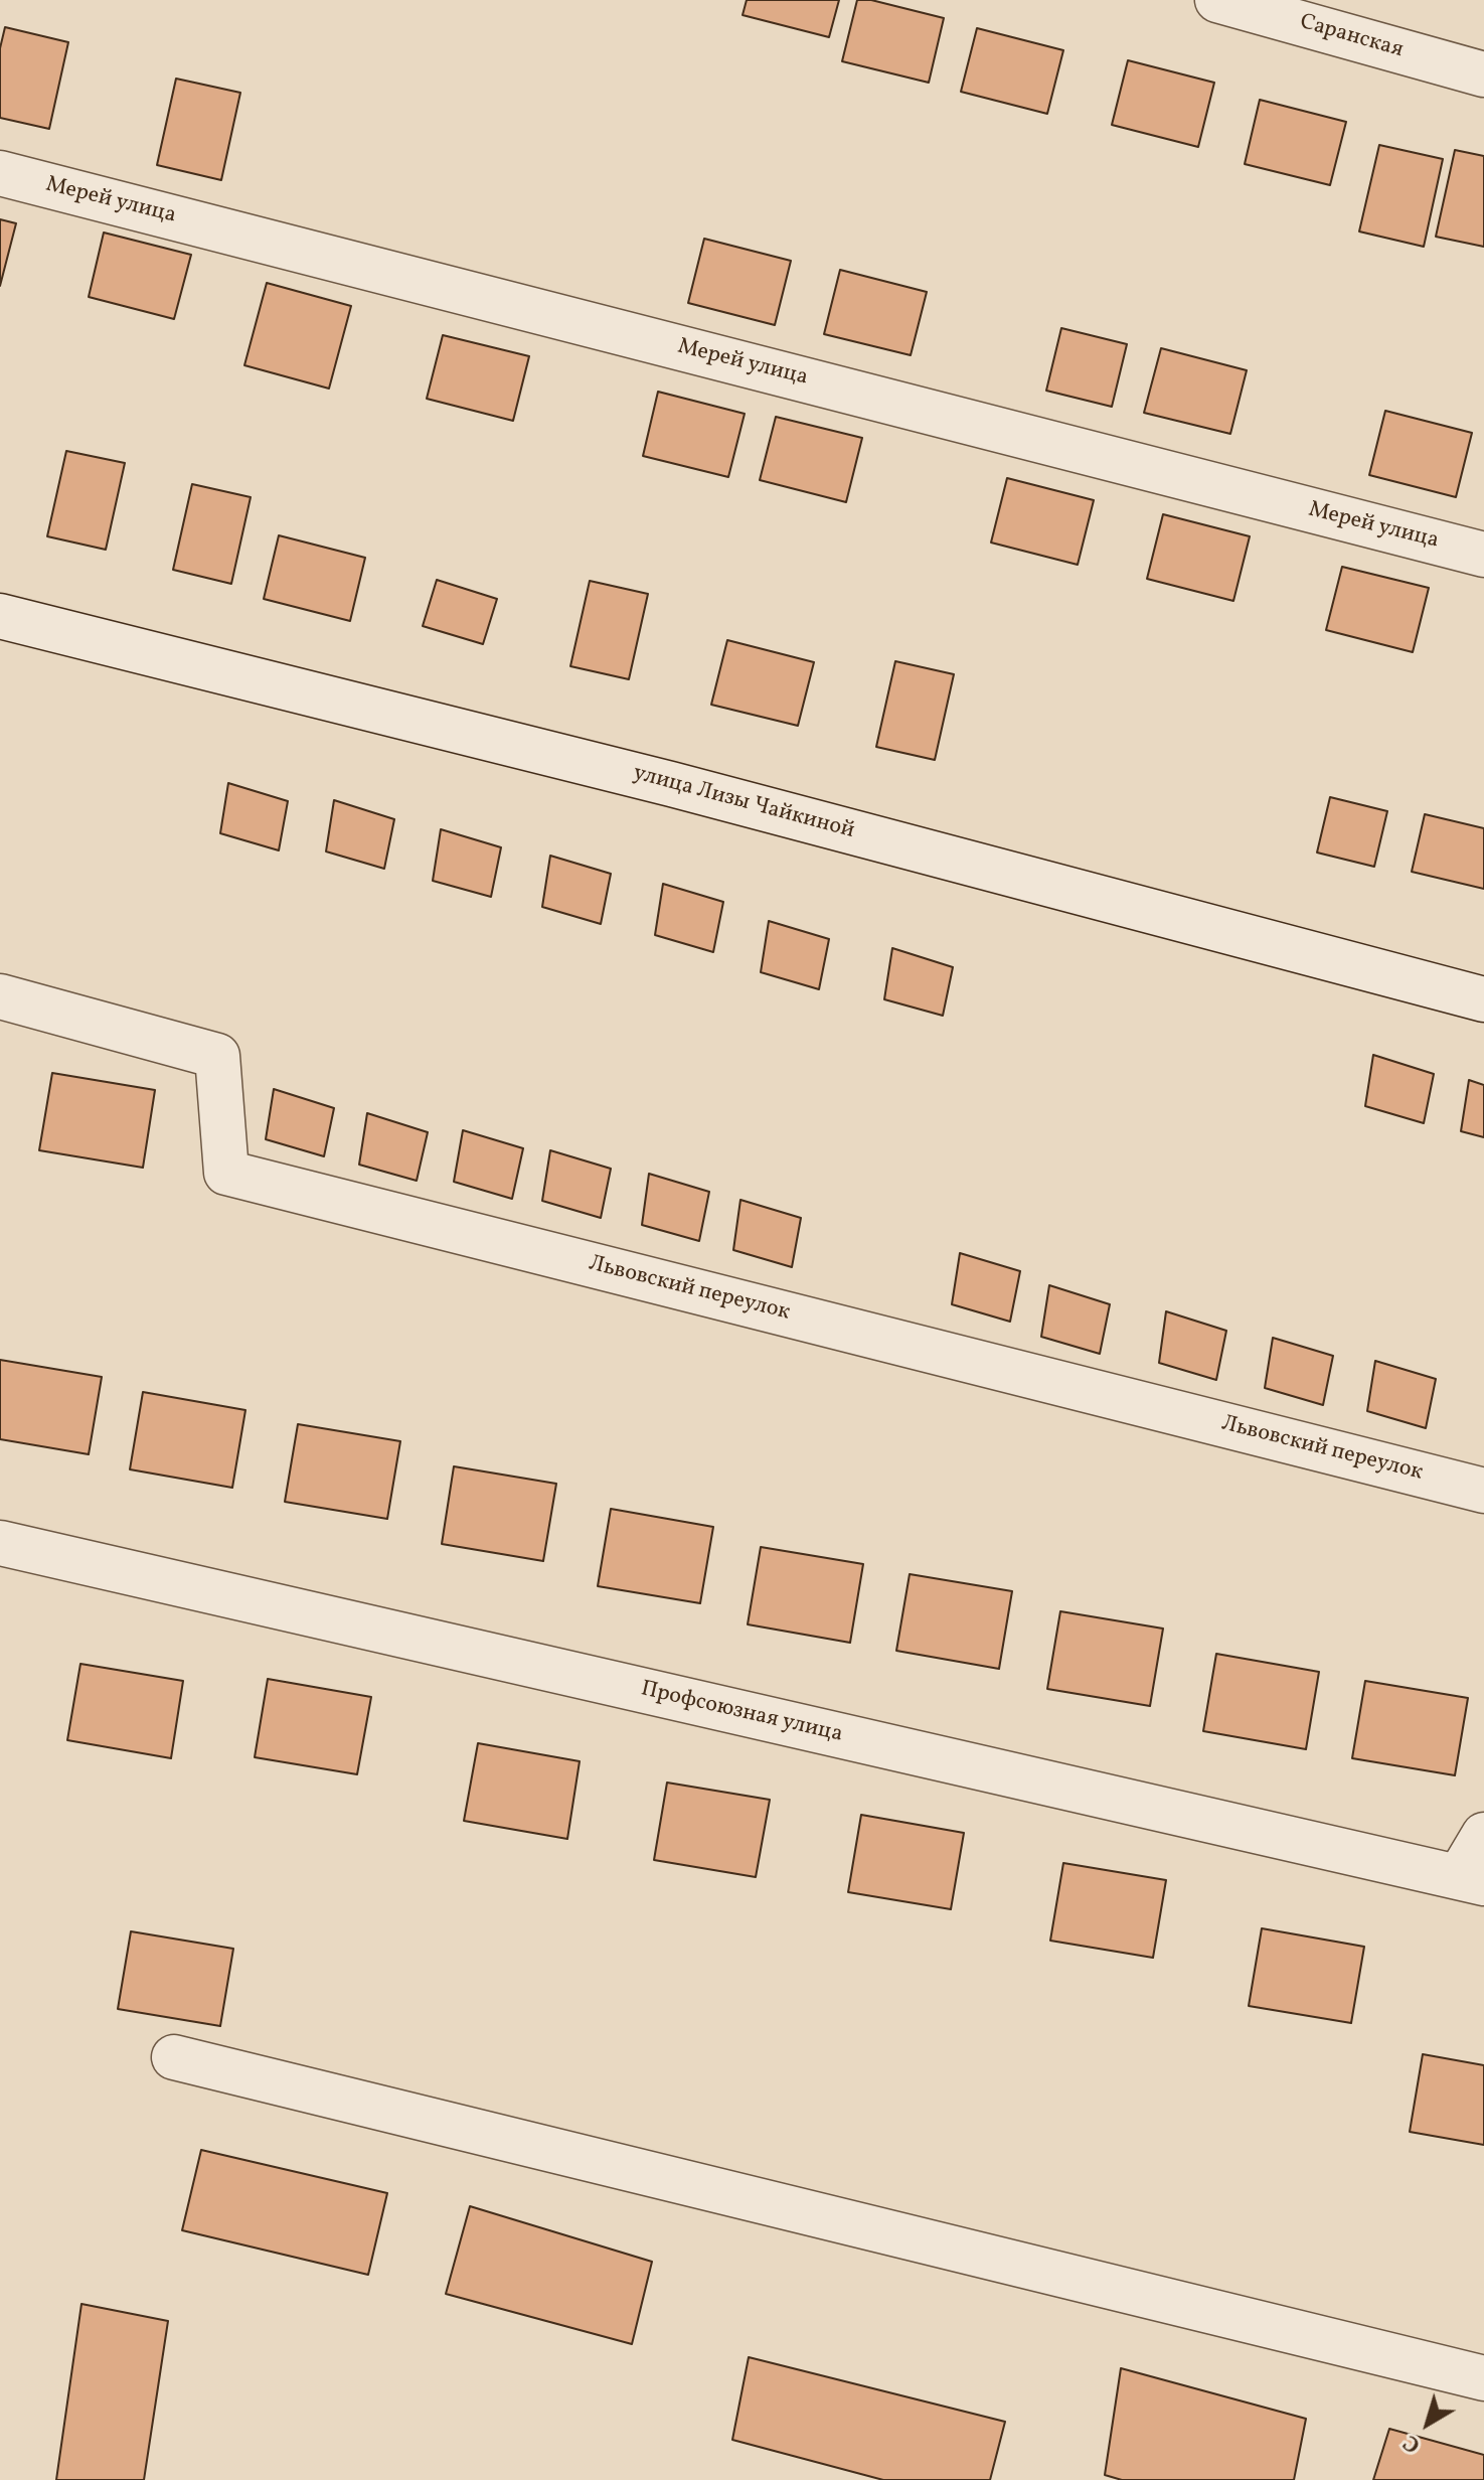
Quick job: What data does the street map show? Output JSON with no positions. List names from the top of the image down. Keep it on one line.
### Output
{"streets":{"street":["Саранская","Мерей улица","улица Лизы Чайкиной","Львовский переулок","Профсоюзная улица"]},"north":"bottom left"}
